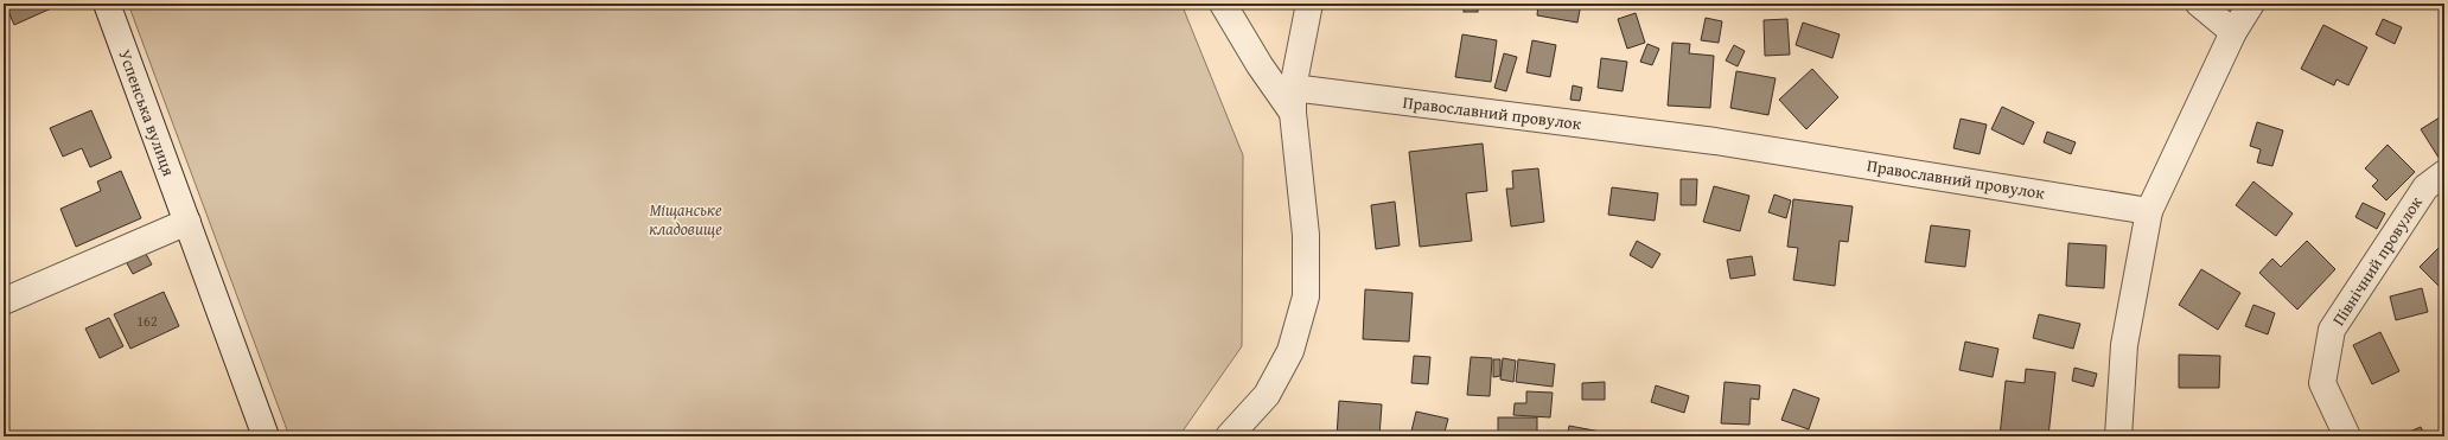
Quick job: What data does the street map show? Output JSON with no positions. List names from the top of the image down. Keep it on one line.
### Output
{"streets":{"street":["Успенська вулиця","Православний провулок","Північний провулок"]},"parks":["Міщанське кладовище"],"house_numbers":["162"]}
